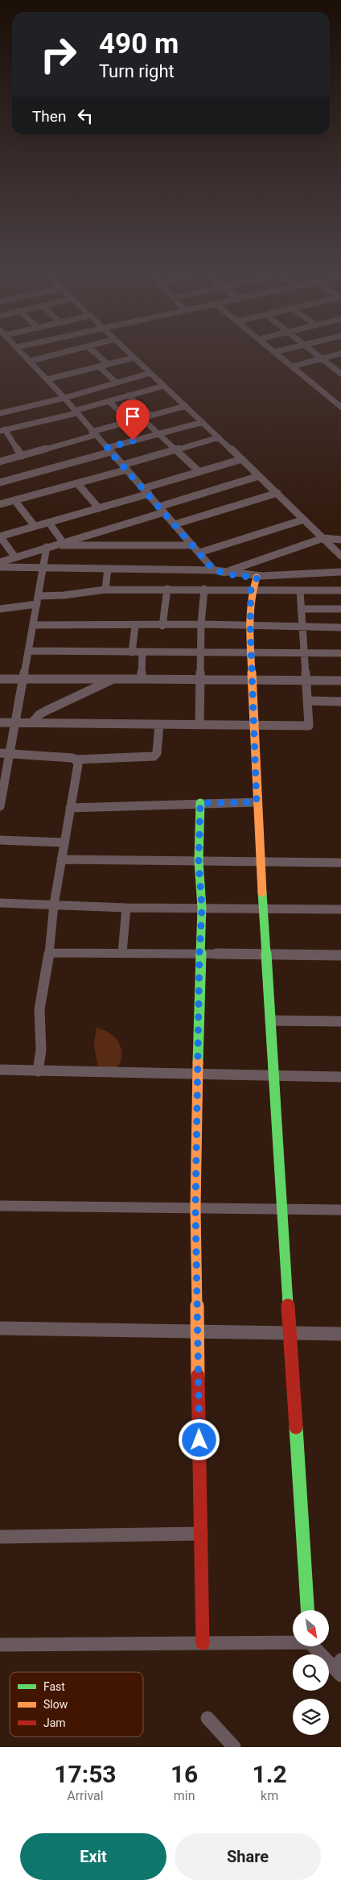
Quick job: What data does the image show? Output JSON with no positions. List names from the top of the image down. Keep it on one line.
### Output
{"legend":["Fast","Slow","Jam"],"north":"bottom right","page":{"turn":["490 m","Turn right"],"then":"Then","eta":["17:53","Arrival","16","min","1.2","km"],"buttons":["Exit","Share"]}}
